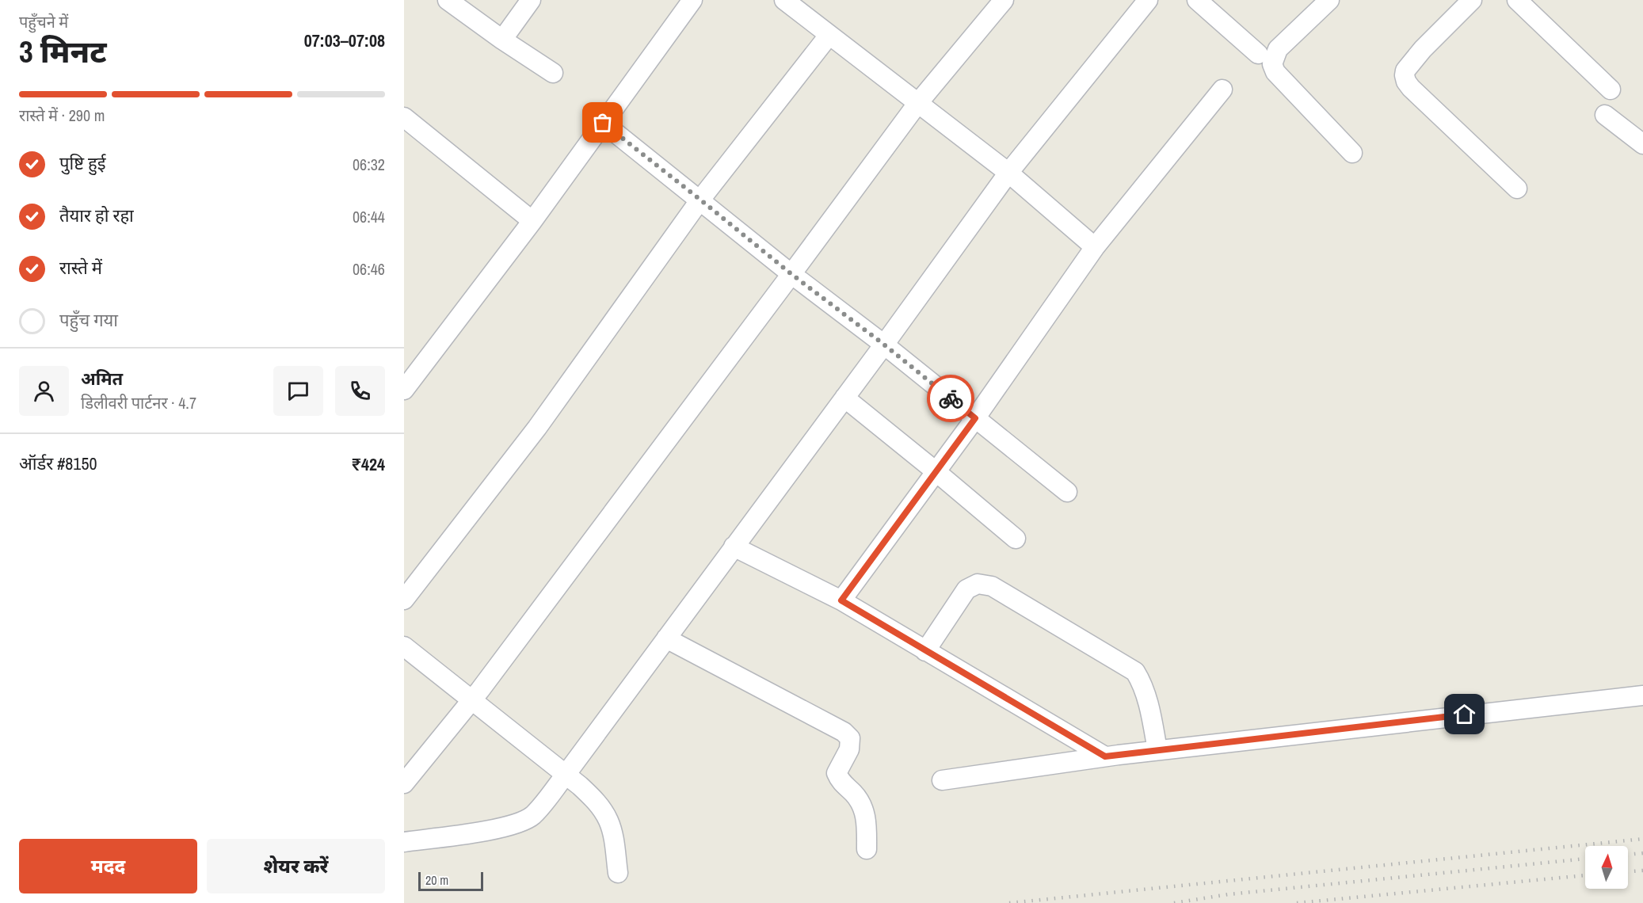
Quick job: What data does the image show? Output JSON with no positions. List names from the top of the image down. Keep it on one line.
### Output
{"scale_bar":"20 m","north":"top","page":{"heading":["3 मिनट","पहुँचने में","07:03–07:08"],"panel":["अमित","डिलीवरी पार्टनर · 4.7","ऑर्डर #8150","₹424"],"bar":"रास्ते में · 290 m","list":[["पुष्टि हुई","06:32"],["तैयार हो रहा","06:44"],["रास्ते में","06:46"],"पहुँच गया"],"buttons":["मदद","शेयर करें"],"scale":"20 m"}}
